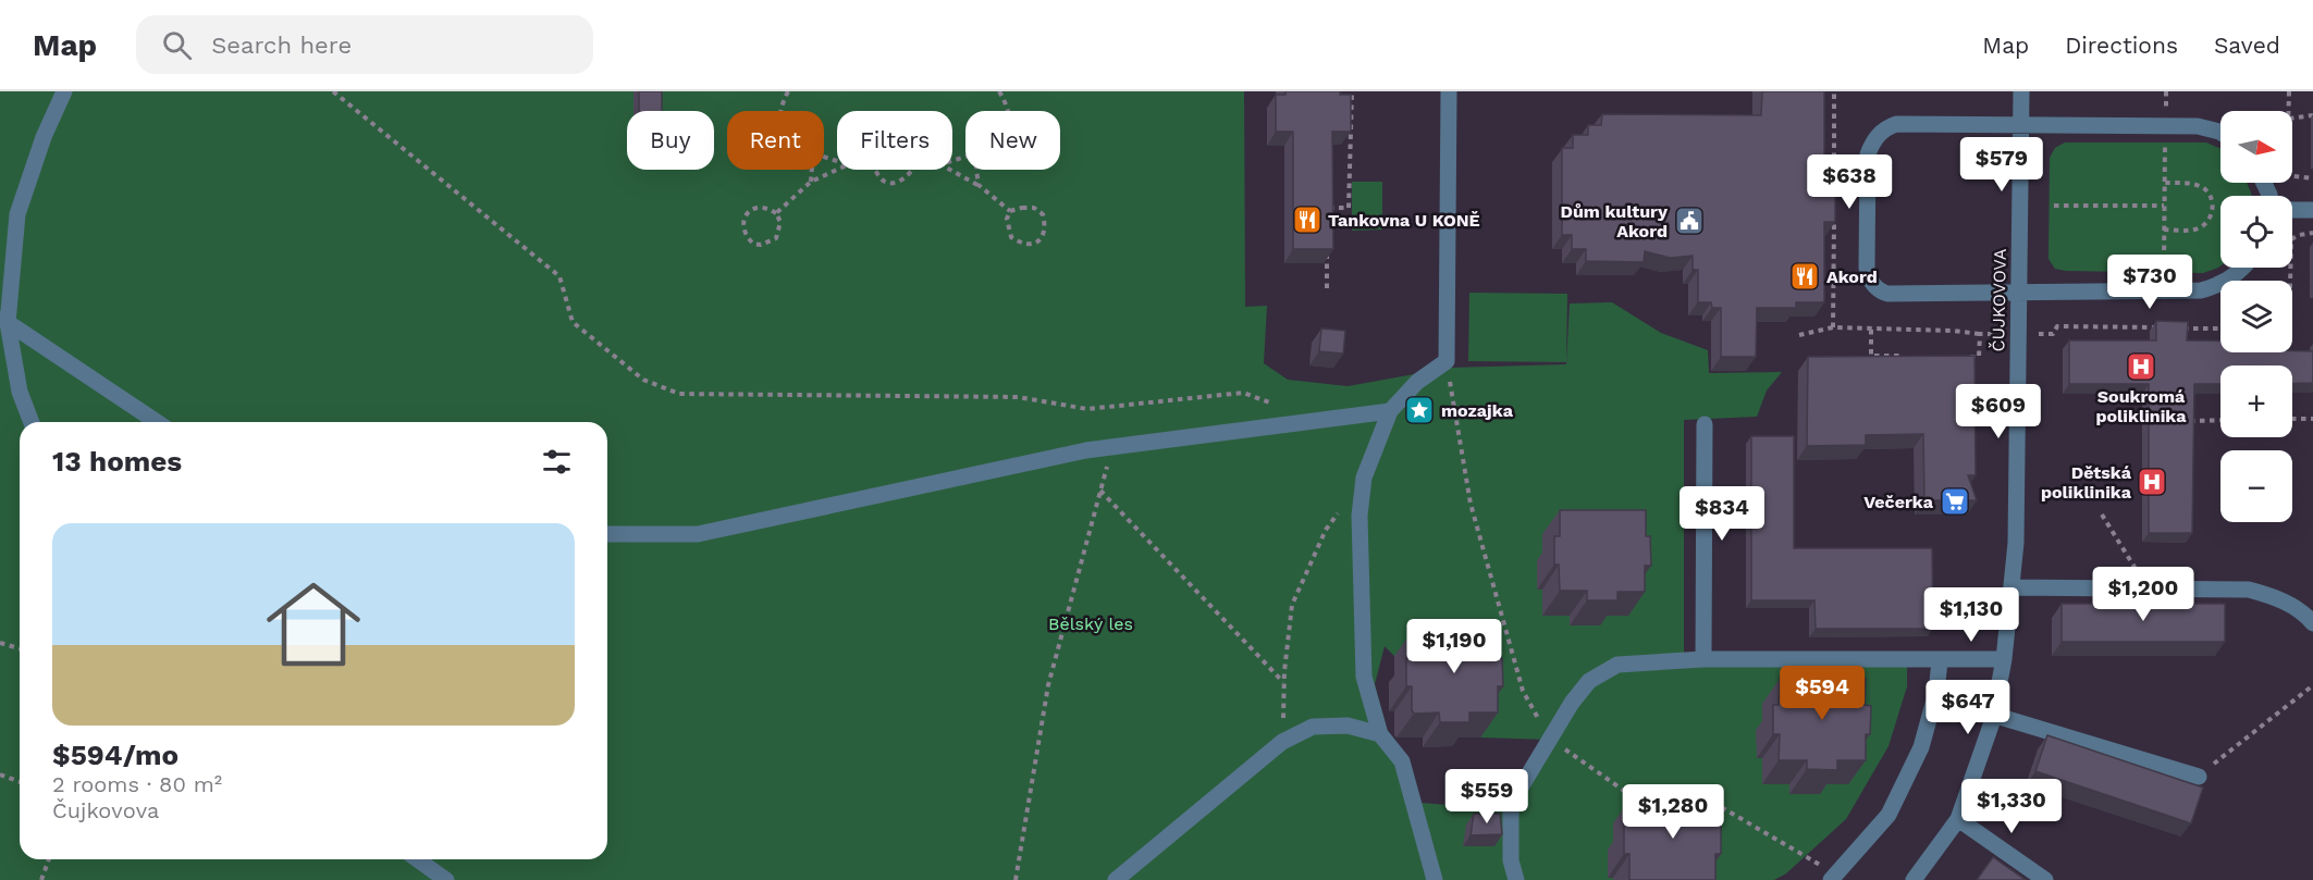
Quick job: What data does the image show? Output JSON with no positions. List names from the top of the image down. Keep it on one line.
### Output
{"streets":{"street":["ČUJKOVOVA"]},"parks":["Bělský les"],"places":{"restaurant":["Tankovna U KONĚ","Akord"],"public building":["Dům kultury Akord"],"hospital":["Soukromá poliklinika","Dětská poliklinika"],"place":["mozajka"],"supermarket":["Večerka"]},"north":"right","page":{"header":"Map","search":"Search here","nav":["Map","Directions","Saved"],"map_buttons":["+","−"],"chip":["Buy","Rent","Filters","New"],"price":["$579","$638","$730","$609","$834","$1,200","$1,130","$1,190","$594","$647","$559","$1,330","$1,280"],"heading":"13 homes","list":[{"name":"$594/mo","note":"2 rooms · 80 m² · Čujkovova"}]}}
